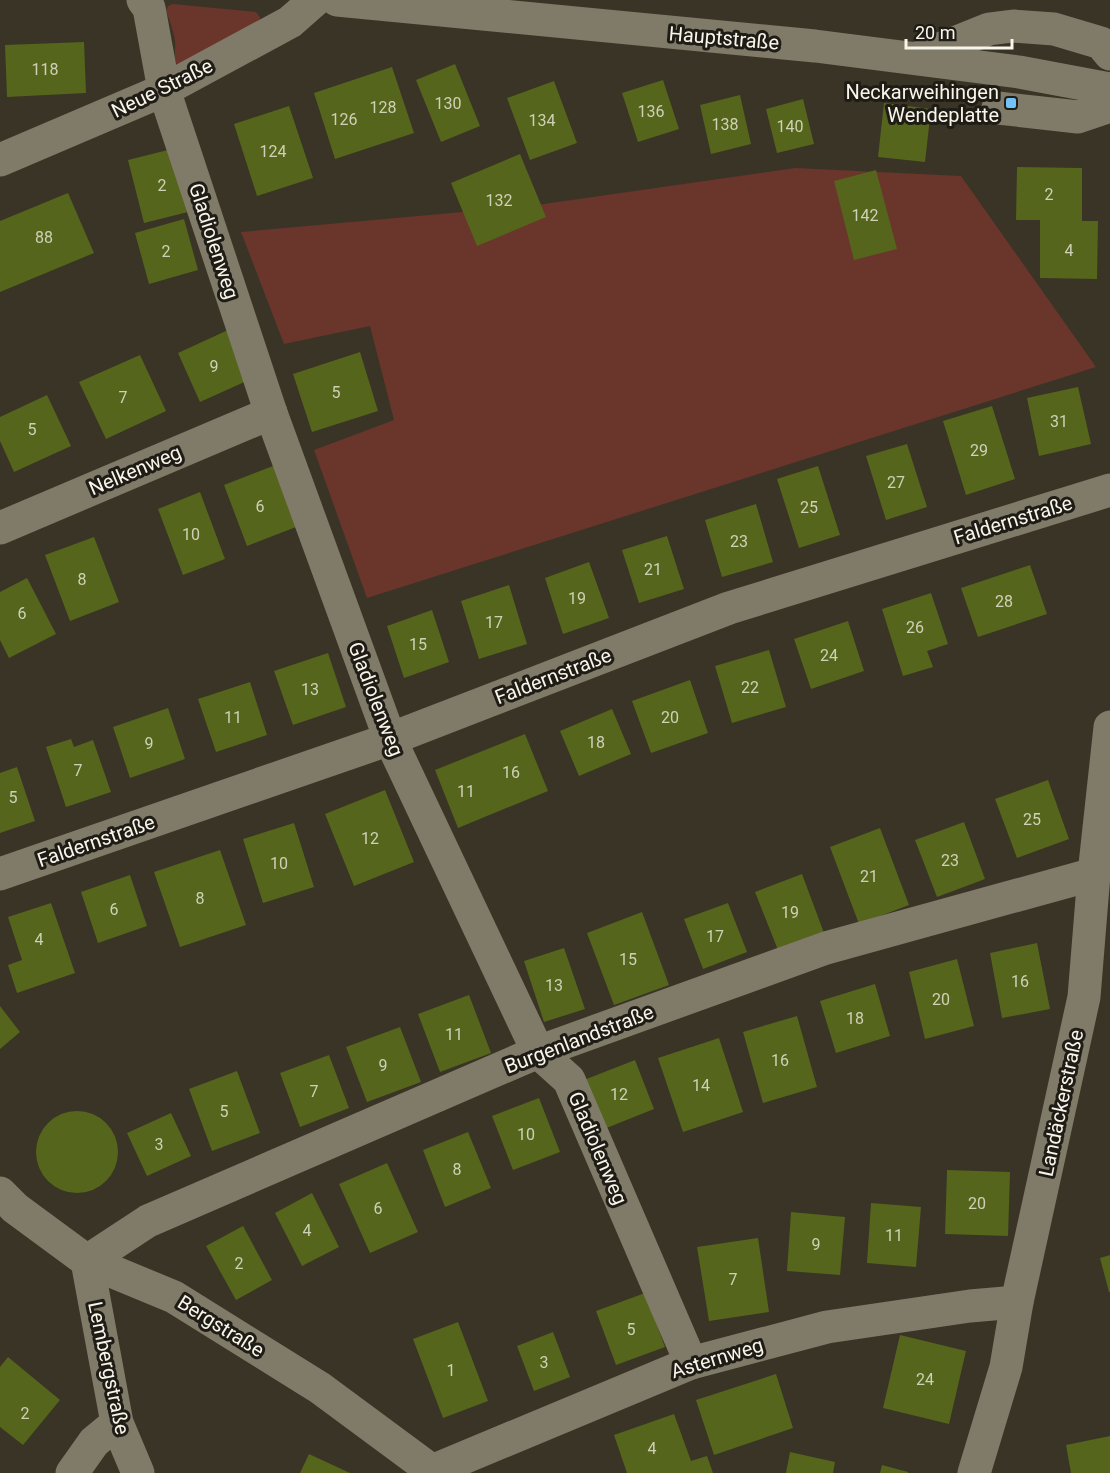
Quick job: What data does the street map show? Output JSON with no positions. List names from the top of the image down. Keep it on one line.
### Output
{"streets":{"street":["Hauptstraße","Neue Straße","Gladiolenweg","Nelkenweg","Faldernstraße","Burgenlandstraße","Landäckerstraße","Bergstraße","Asternweg","Lembergstraße"]},"crossings":[["Neue Straße","Gladiolenweg"],["Gladiolenweg","Nelkenweg"],["Gladiolenweg","Faldernstraße"],["Gladiolenweg","Burgenlandstraße"],["Gladiolenweg","Asternweg"],["Burgenlandstraße","Landäckerstraße"],["Burgenlandstraße","Bergstraße"],["Burgenlandstraße","Lembergstraße"],["Landäckerstraße","Asternweg"],["Bergstraße","Asternweg"],["Bergstraße","Lembergstraße"]],"places":{"transit":["Neckarweihingen Wendeplatte"]},"house_numbers":["118","130","128","136","126","134","138","140","124","2","2","132","142","88","4","2","9","5","7","31","5","29","27","6","25","10","23","21","8","19","28","6","17","26","15","24","22","13","11","20","18","9","7","16","11","5","25","12","23","10","21","8","6","19","17","4","15","16","13","20","18","11","16","9","14","7","12","5","10","3","8","20","6","4","11","9","2","7","5","3","1","24","2","4"],"scale_bar":"20 m"}
